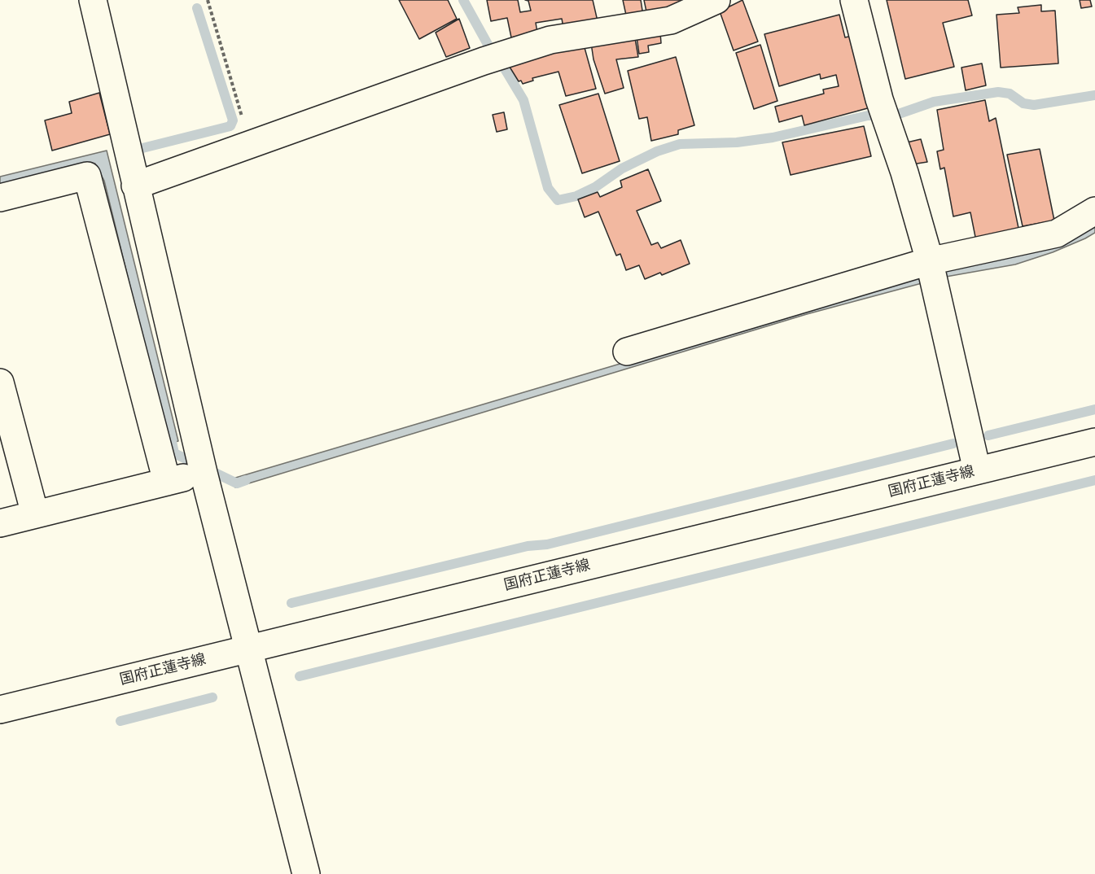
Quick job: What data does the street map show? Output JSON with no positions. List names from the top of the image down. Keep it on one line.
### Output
{"streets":{"street":["国府正蓮寺線"]}}
